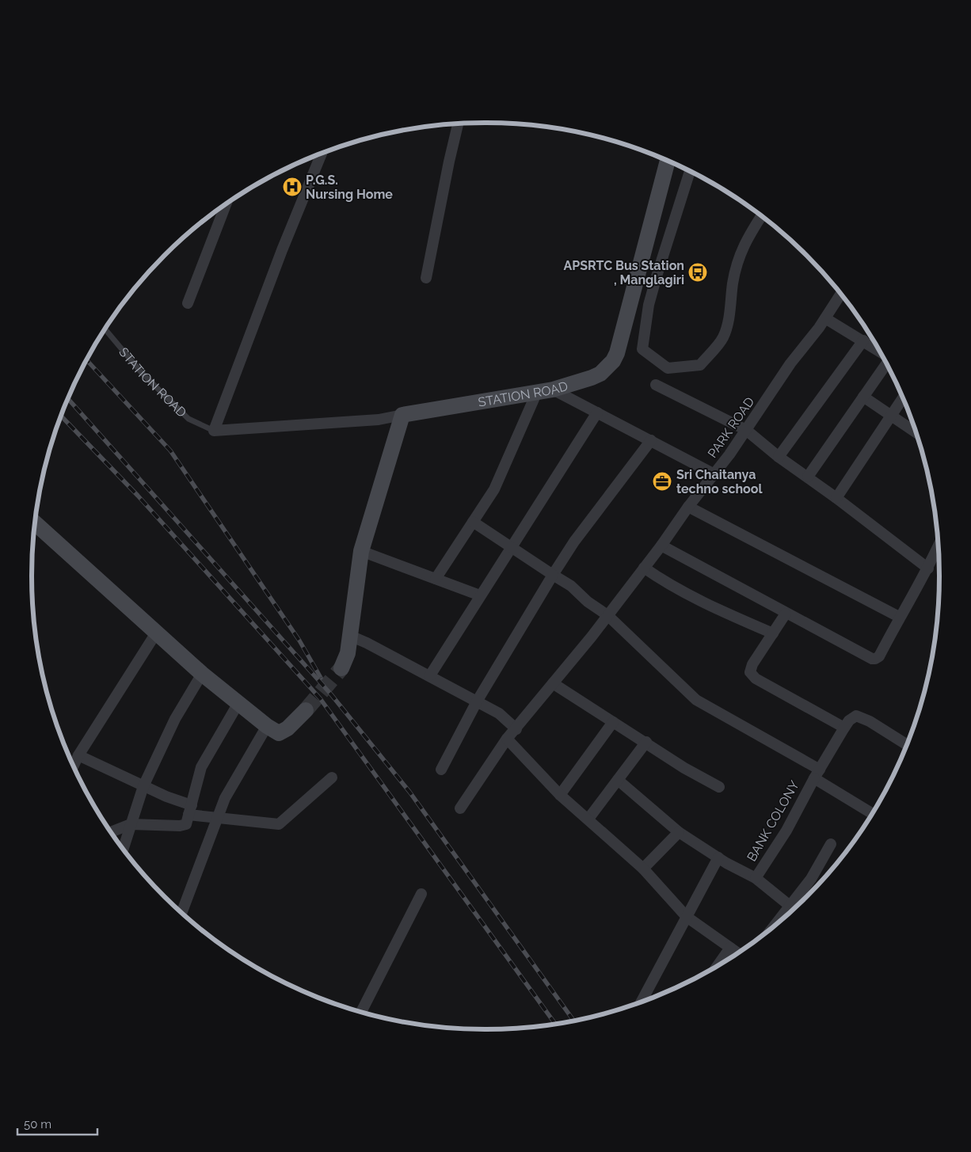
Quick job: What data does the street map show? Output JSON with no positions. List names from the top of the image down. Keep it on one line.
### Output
{"streets":{"street":["STATION ROAD","PARK ROAD","BANK COLONY"]},"places":{"hospital":["P.G.S. Nursing Home"],"bus stop":["APSRTC Bus Station , Manglagiri"],"office":["Sri Chaitanya techno school"]},"scale_bar":"50 m"}
